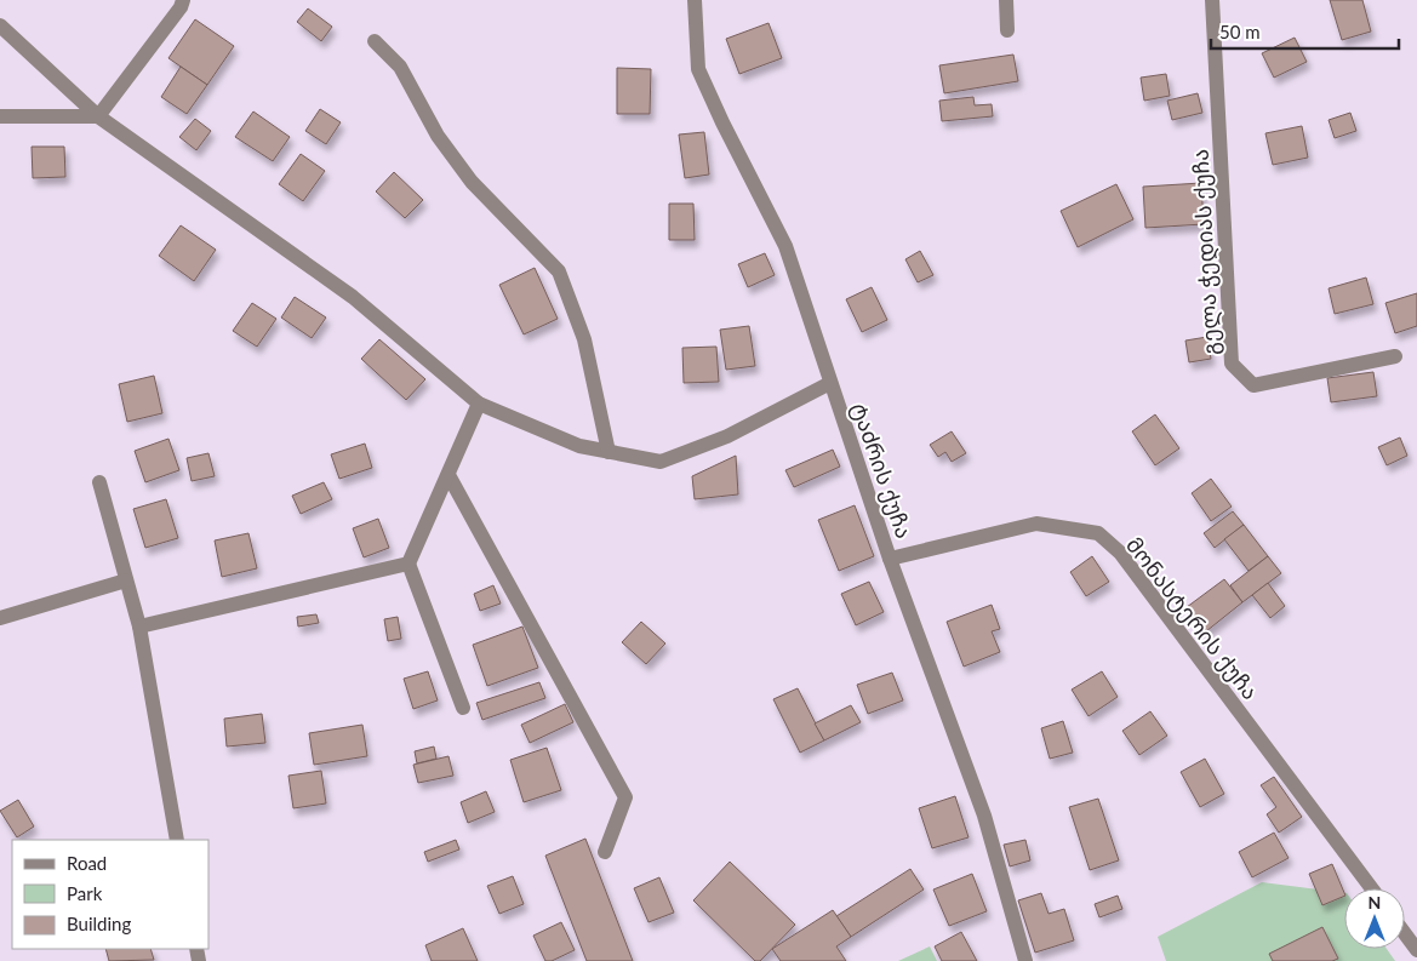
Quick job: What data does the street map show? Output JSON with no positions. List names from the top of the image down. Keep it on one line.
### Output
{"streets":{"street":["გელა ჭედიას ქუჩა","ტაძრის ქუჩა","მონასტერის ქუჩა"]},"crossings":[["ტაძრის ქუჩა","მონასტერის ქუჩა"]],"legend":["Road","Park","Building"],"scale_bar":"50 m","north":"top"}
